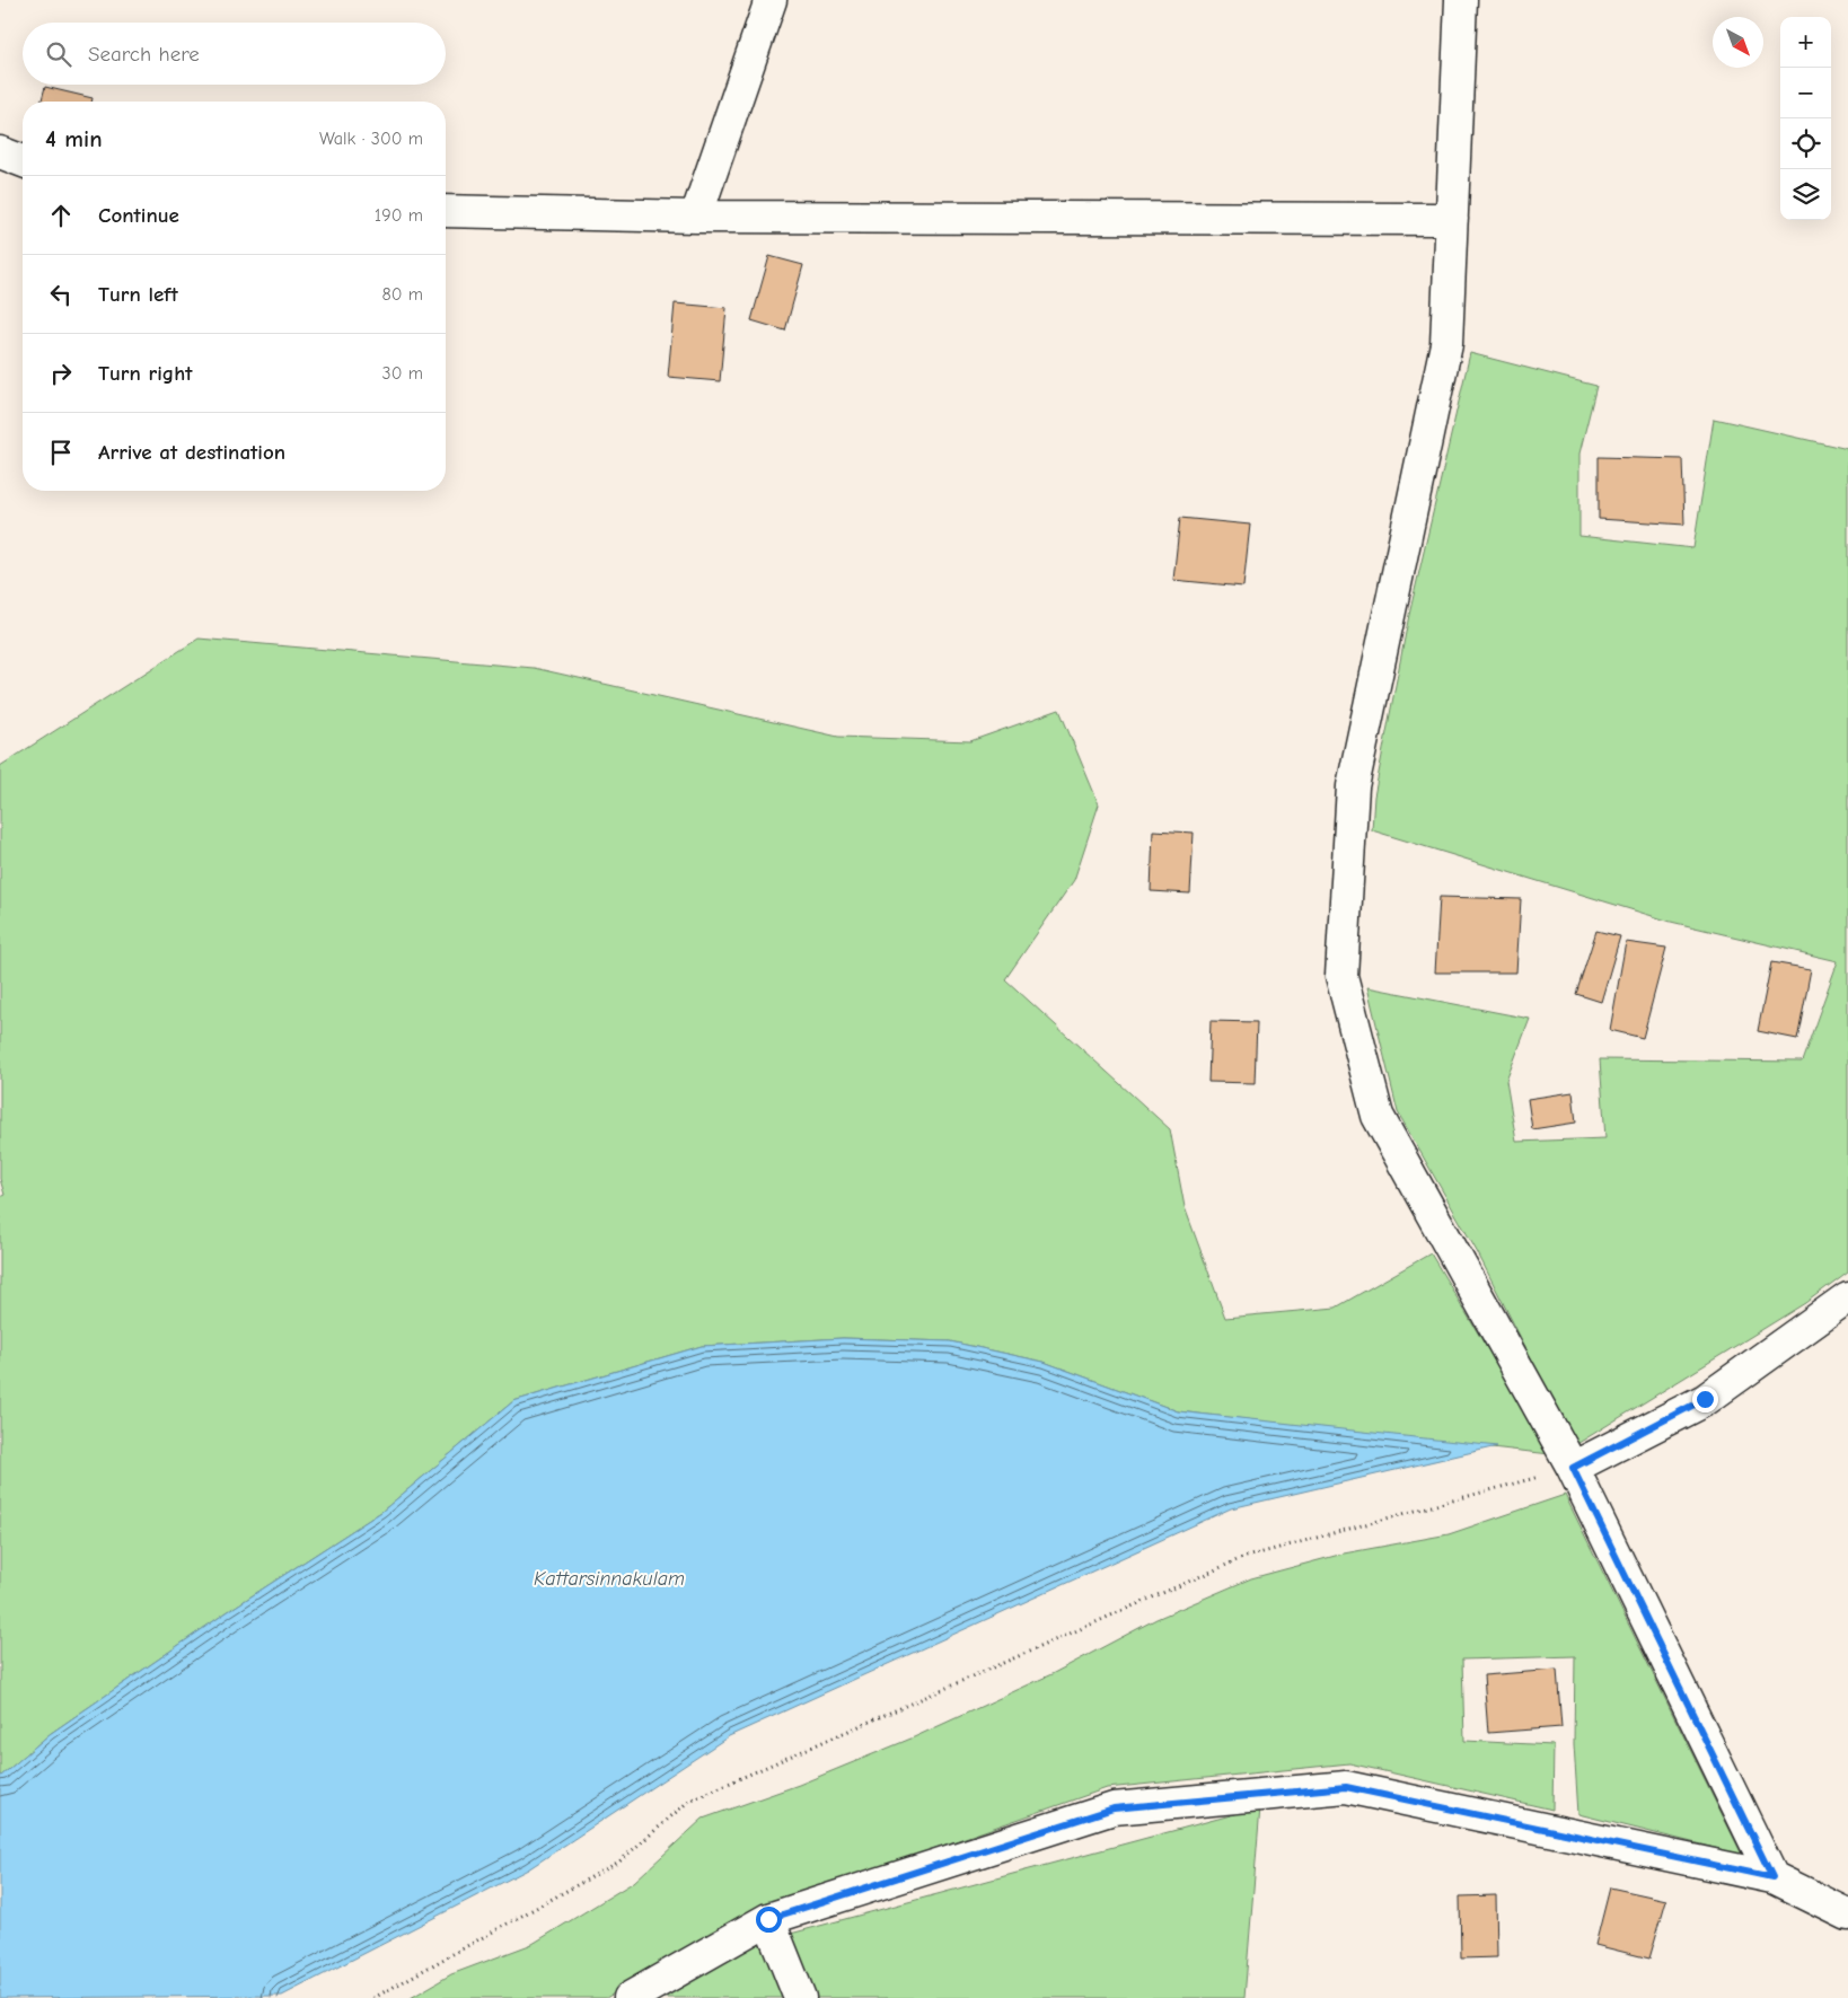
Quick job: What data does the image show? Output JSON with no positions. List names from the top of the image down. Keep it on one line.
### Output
{"water":["Kattarsinnakulam"],"north":"bottom right","page":{"map_buttons":["+","−"],"search":"Search here","heading":["4 min","Walk · 300 m"],"list":[["Continue","190 m"],["Turn left","80 m"],["Turn right","30 m"],"Arrive at destination"]}}
